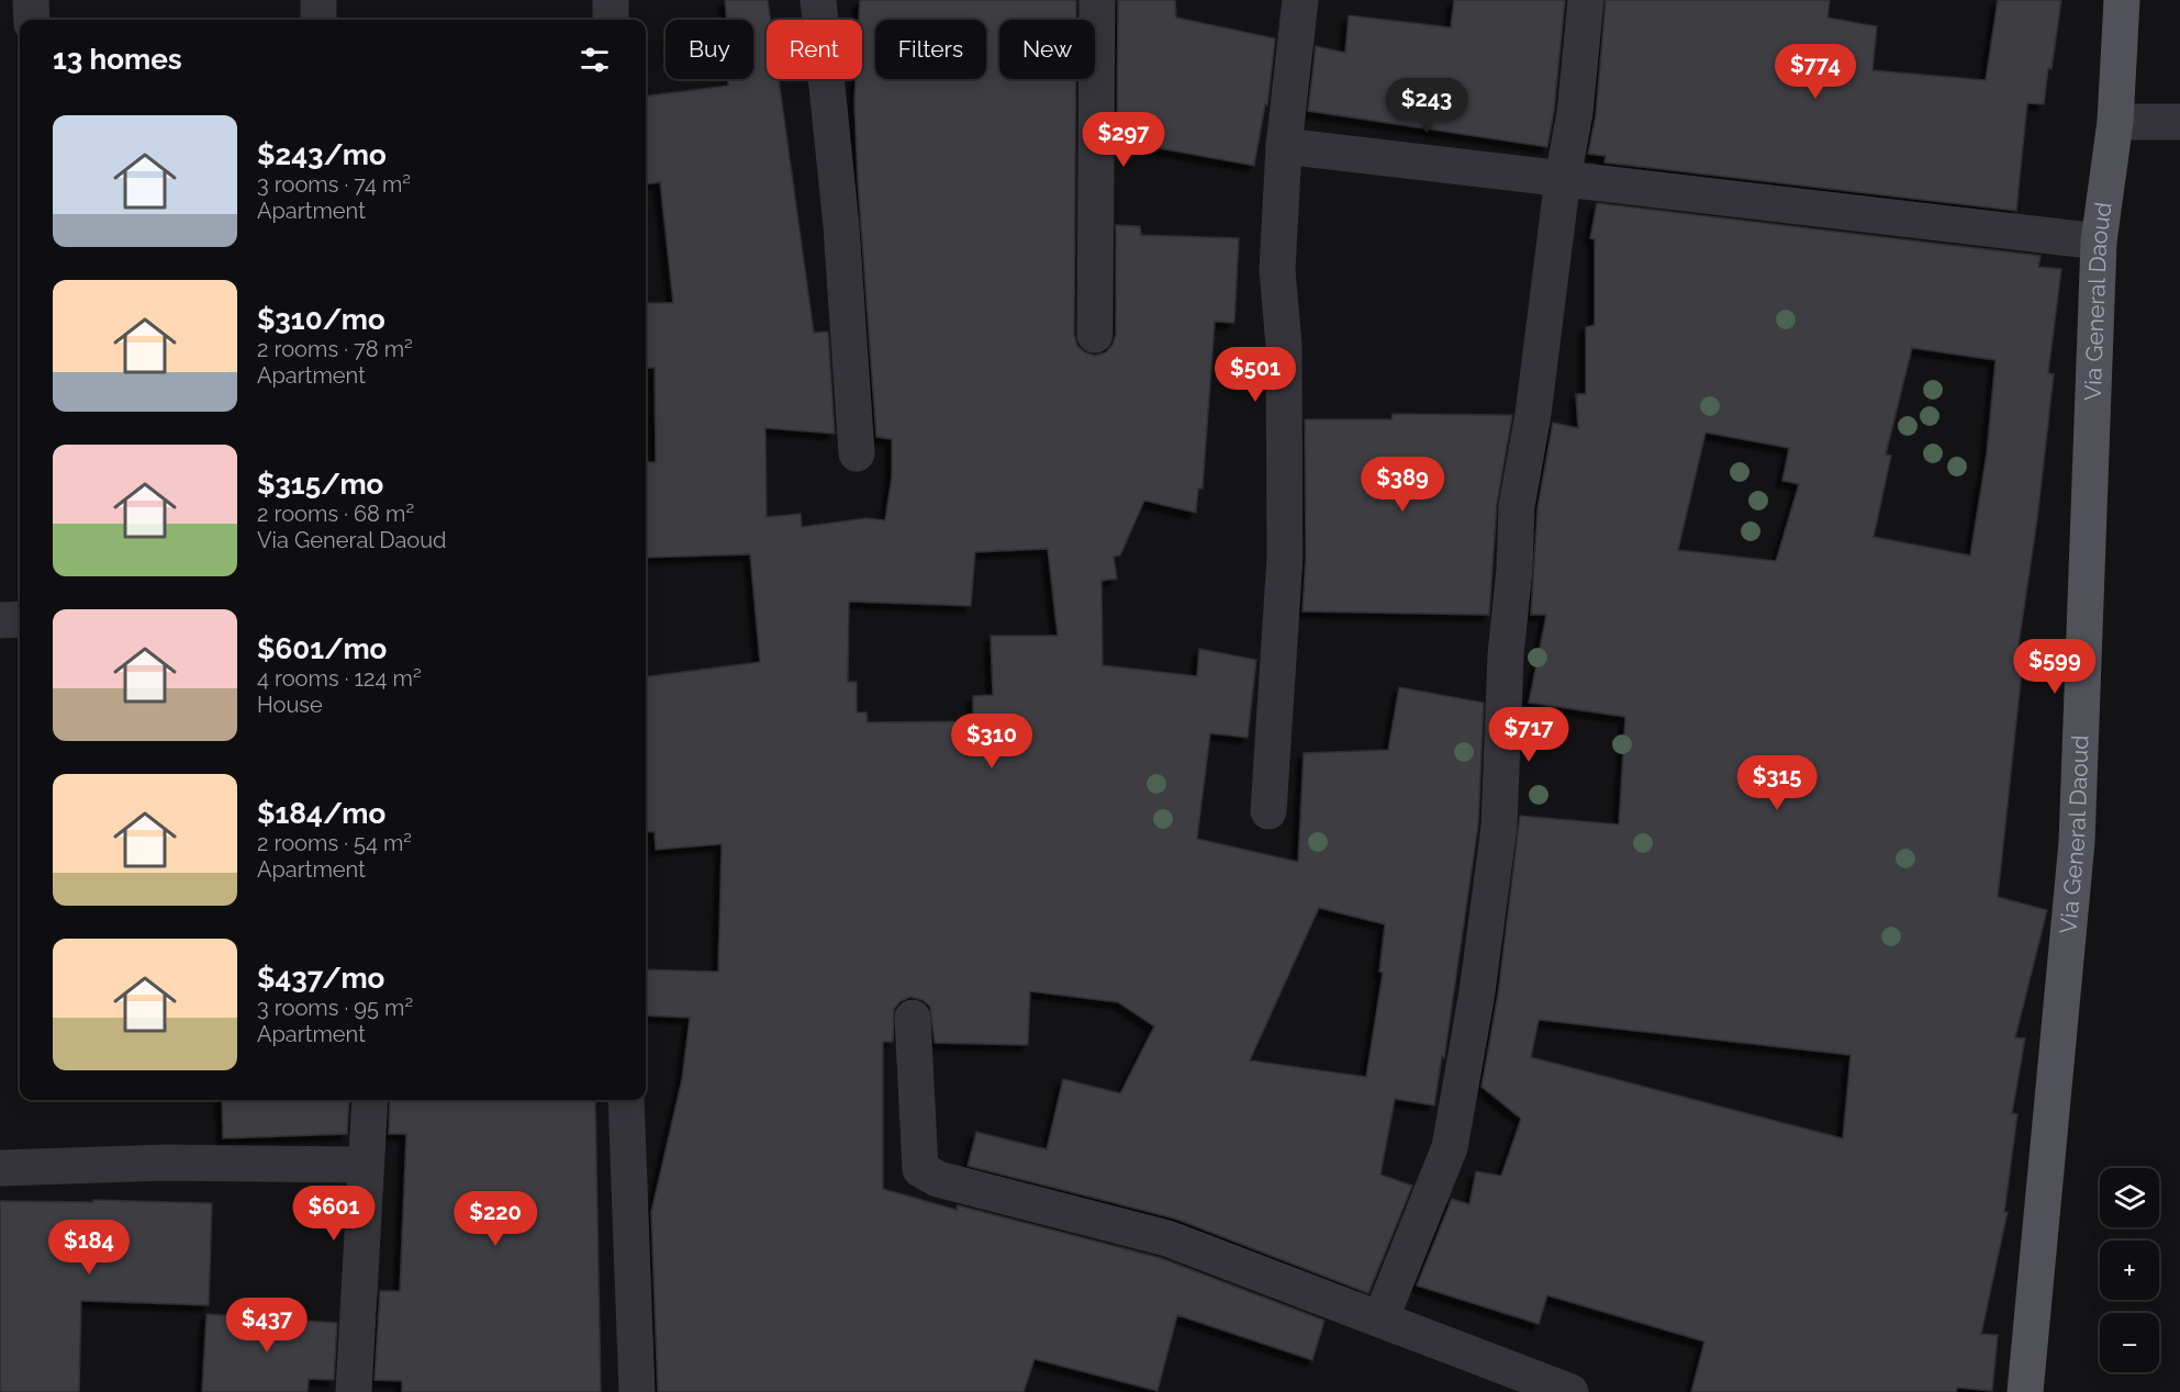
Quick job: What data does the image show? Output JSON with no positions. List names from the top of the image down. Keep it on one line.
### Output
{"streets":{"main road":["Via General Daoud"]},"page":{"chip":["Buy","Rent","Filters","New"],"heading":"13 homes","price":["$774","$243","$297","$501","$389","$599","$717","$310","$315","$601","$220","$184","$437"],"list":[{"name":"$243/mo","note":"3 rooms · 74 m² · Apartment"},{"name":"$310/mo","note":"2 rooms · 78 m² · Apartment"},{"name":"$315/mo","note":"2 rooms · 68 m² · Via General Daoud"},{"name":"$601/mo","note":"4 rooms · 124 m² · House"},{"name":"$184/mo","note":"2 rooms · 54 m² · Apartment"},{"name":"$437/mo","note":"3 rooms · 95 m² · Apartment"}],"map_buttons":["+","−"]}}
